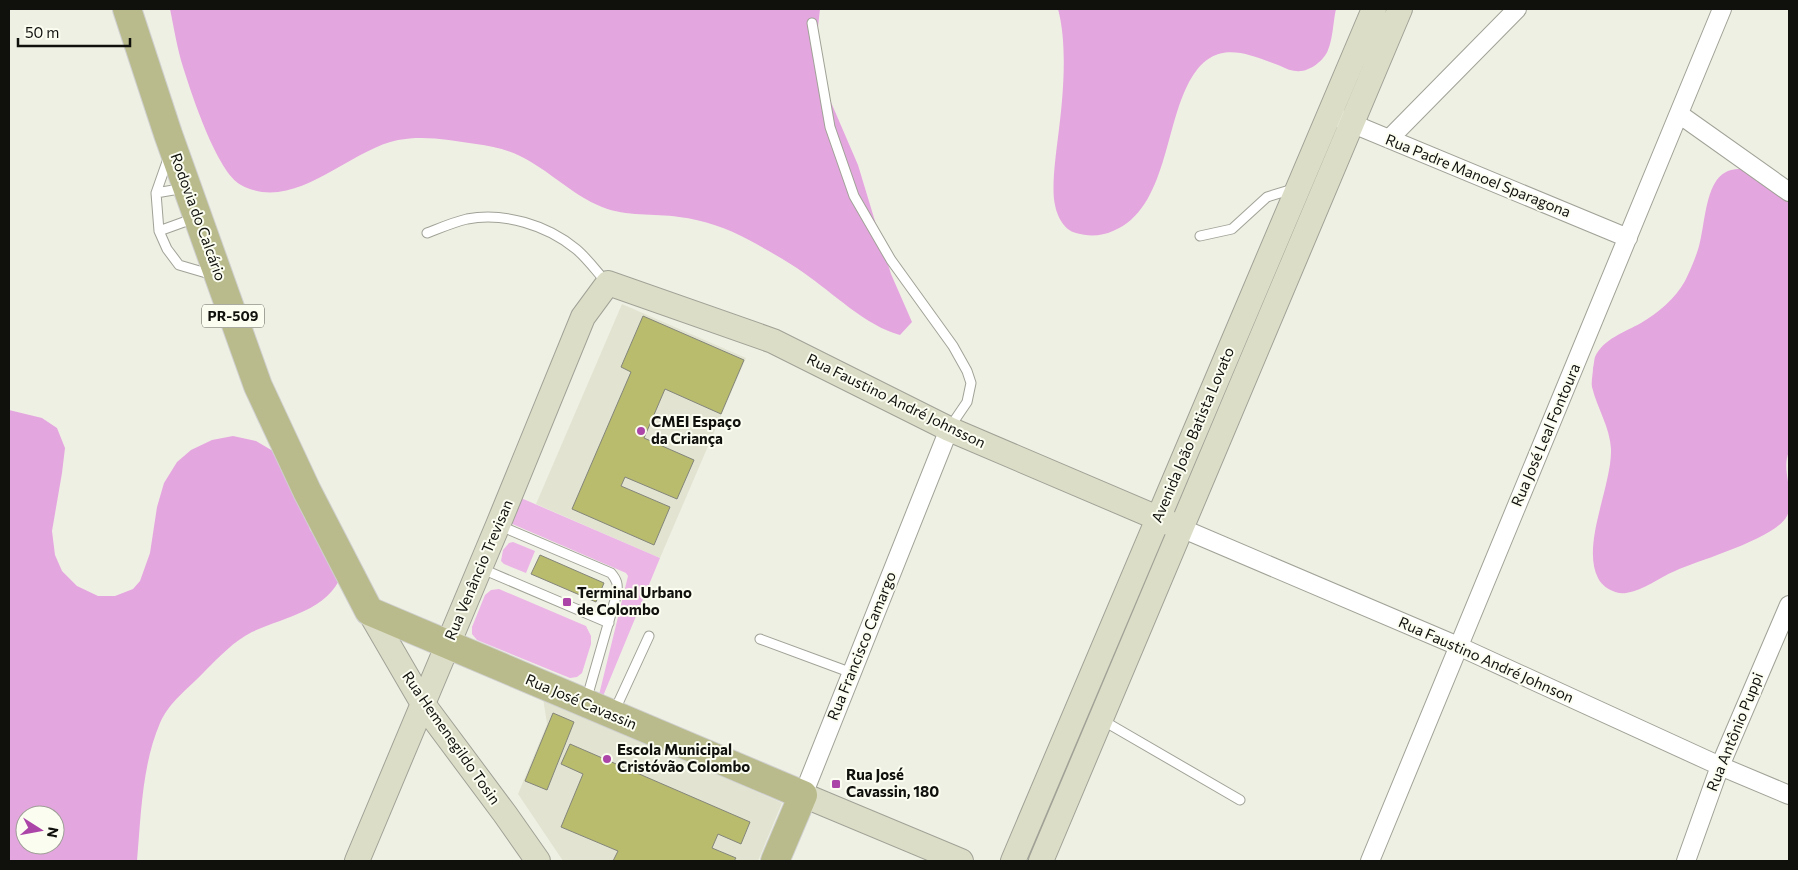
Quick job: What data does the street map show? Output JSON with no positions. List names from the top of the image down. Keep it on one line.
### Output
{"streets":{"main road":["Rodovia do Calcário","PR-509","Rua Francisco Camargo","Rua José Cavassin"],"street":["Rua Padre Manoel Sparagona","Rua Faustino André Johnsson","Avenida João Batista Lovato","Rua José Leal Fontoura","Rua Venâncio Trevisan","Rua Faustino André Johnson","Rua Antônio Puppi","Rua Hemenegildo Tosin"]},"crossings":[["Rua Padre Manoel Sparagona","Avenida João Batista Lovato"],["Rua Padre Manoel Sparagona","Rua José Leal Fontoura"],["Rodovia do Calcário","Rua José Cavassin"],["Rodovia do Calcário","Rua Hemenegildo Tosin"],["Rua Faustino André Johnsson","Avenida João Batista Lovato"],["Rua Faustino André Johnsson","Rua Venâncio Trevisan"],["Rua Faustino André Johnsson","Rua Francisco Camargo"],["Rua Faustino André Johnsson","Rua Faustino André Johnson"],["Avenida João Batista Lovato","Rua Faustino André Johnson"],["Rua José Leal Fontoura","Rua Faustino André Johnson"],["Rua Venâncio Trevisan","Rua José Cavassin"],["Rua Venâncio Trevisan","Rua Hemenegildo Tosin"],["Rua Francisco Camargo","Rua José Cavassin"],["Rua Faustino André Johnson","Rua Antônio Puppi"],["Rua José Cavassin","Rua Hemenegildo Tosin"]],"places":{"other":["CMEI Espaço da Criança","Escola Municipal Cristóvão Colombo"],"transit":["Terminal Urbano de Colombo","Rua José Cavassin, 180"]},"scale_bar":"50 m","north":"right"}
